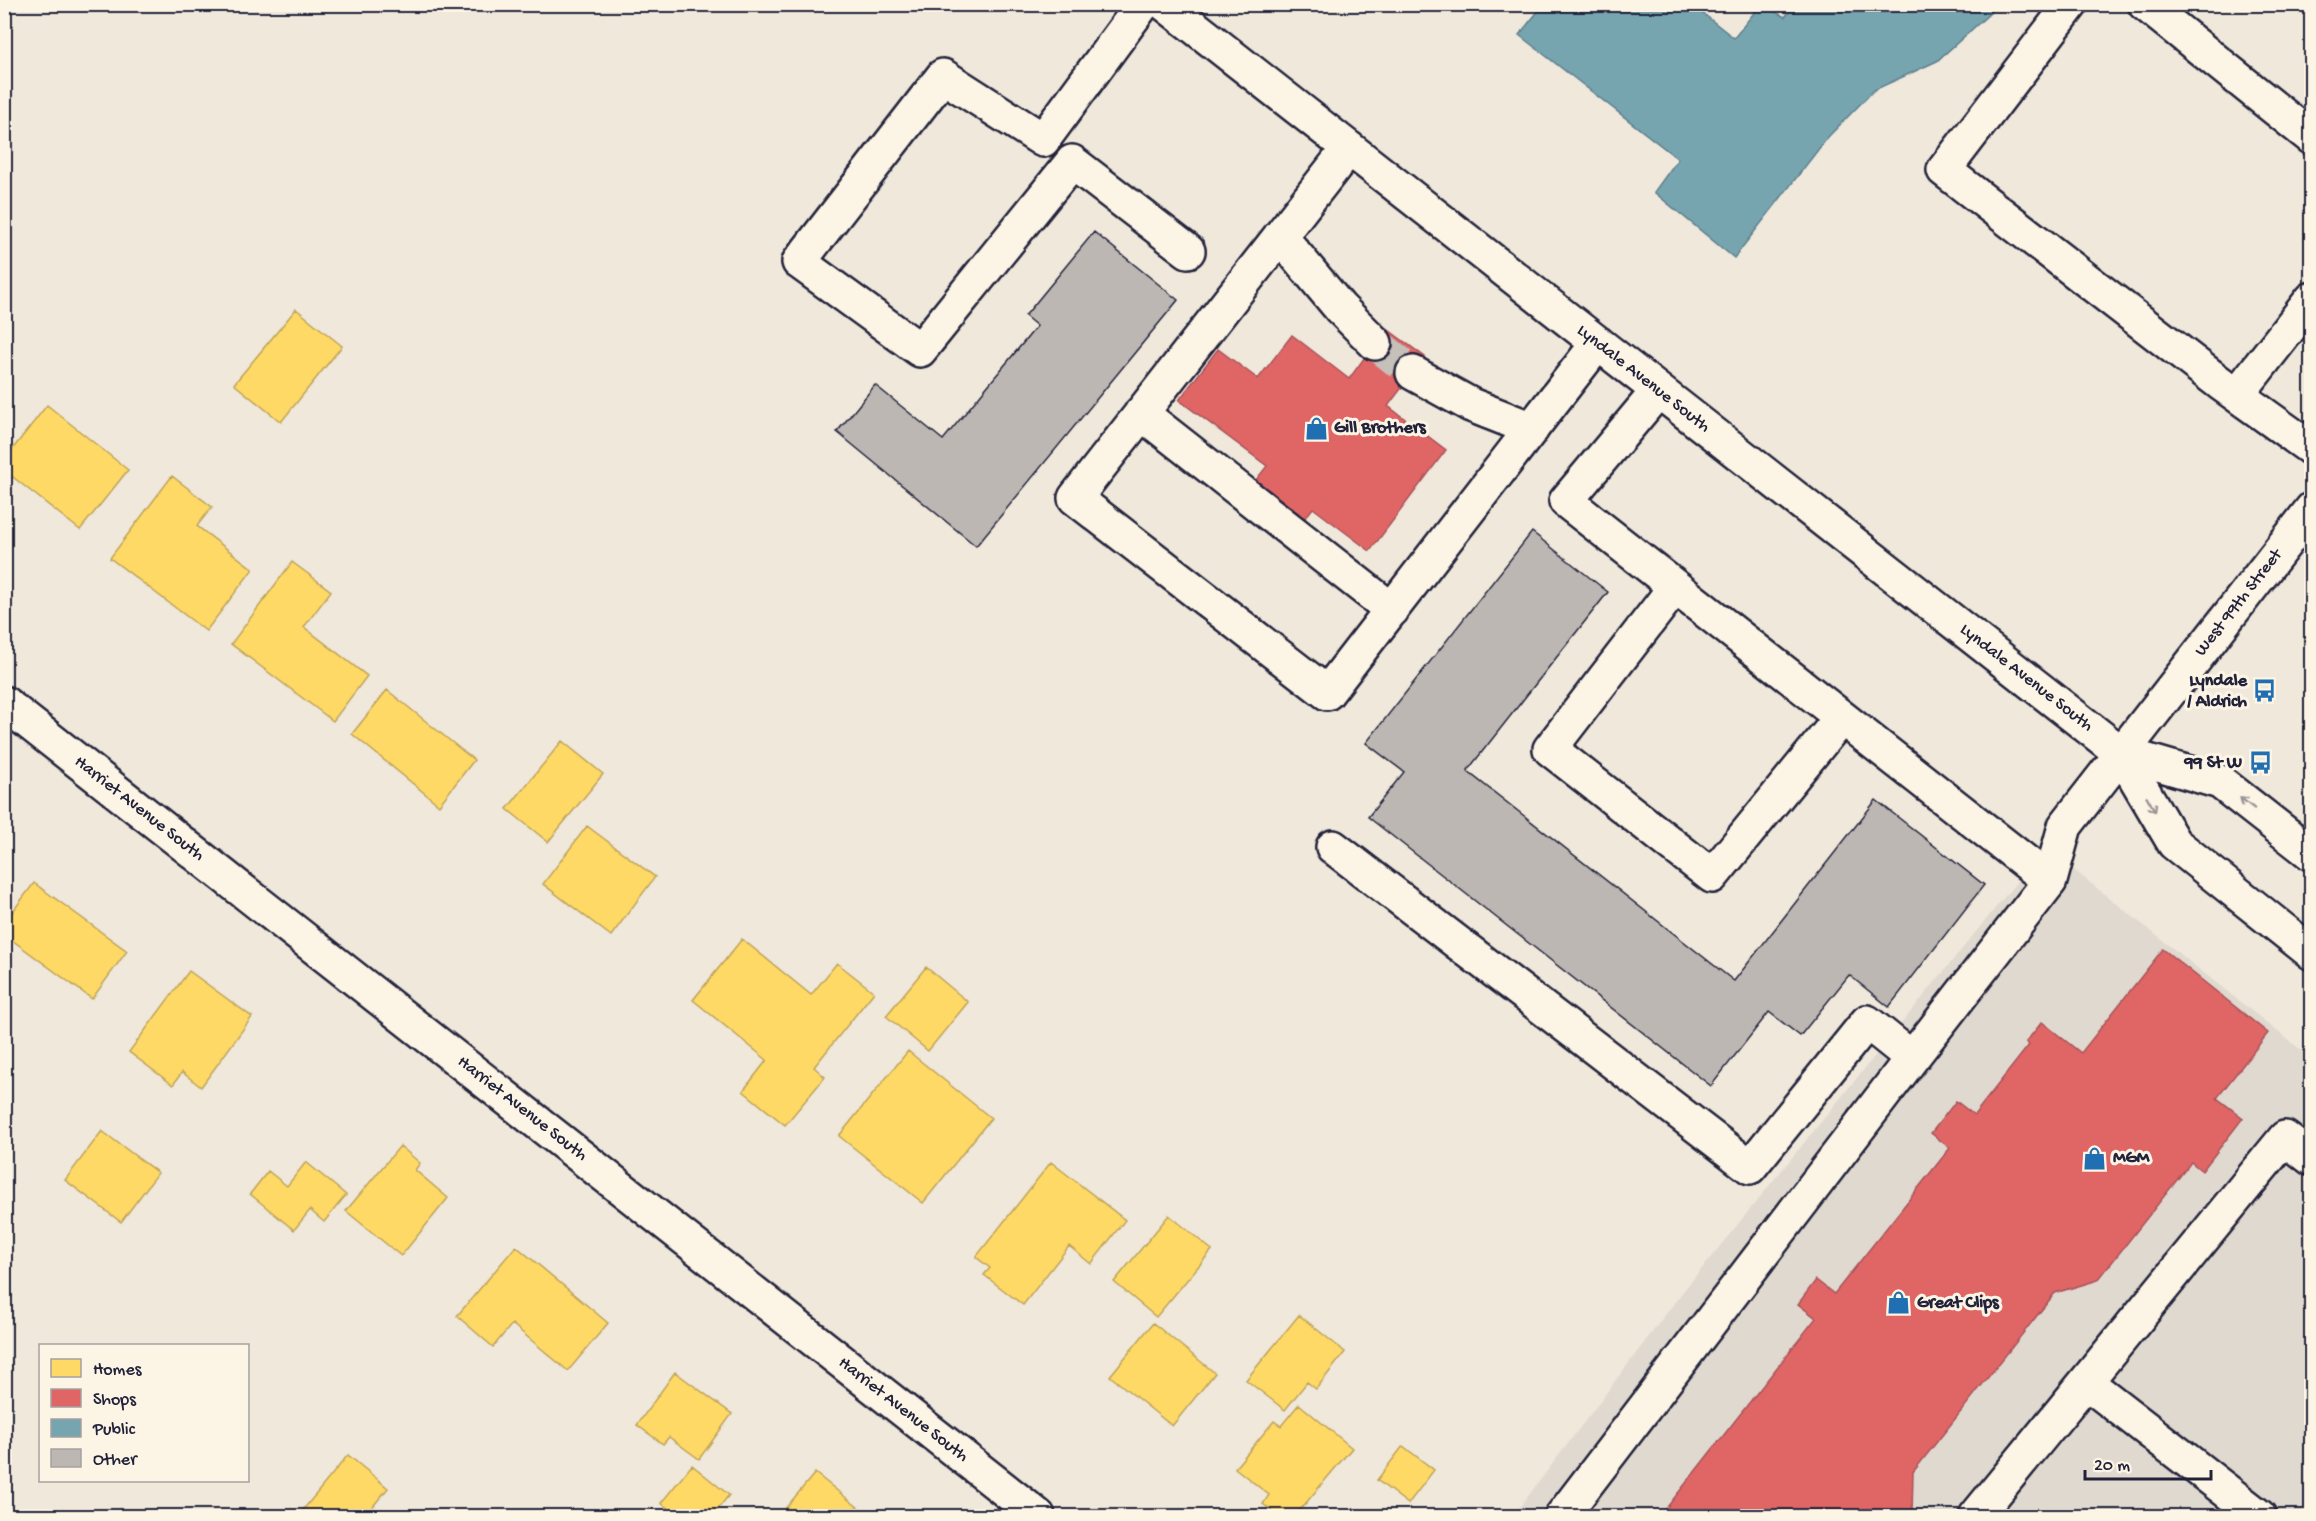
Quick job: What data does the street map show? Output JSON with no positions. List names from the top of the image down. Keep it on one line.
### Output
{"streets":{"street":["Lyndale Avenue South","West 99th Street","Harriet Avenue South"]},"crossings":[["Lyndale Avenue South","West 99th Street"]],"places":{"shop":["Gill Brothers","MGM","Great Clips"],"bus stop":["Lyndale / Aldrich","99 St W"]},"legend":["Homes","Shops","Public","Other"],"scale_bar":"20 m"}
